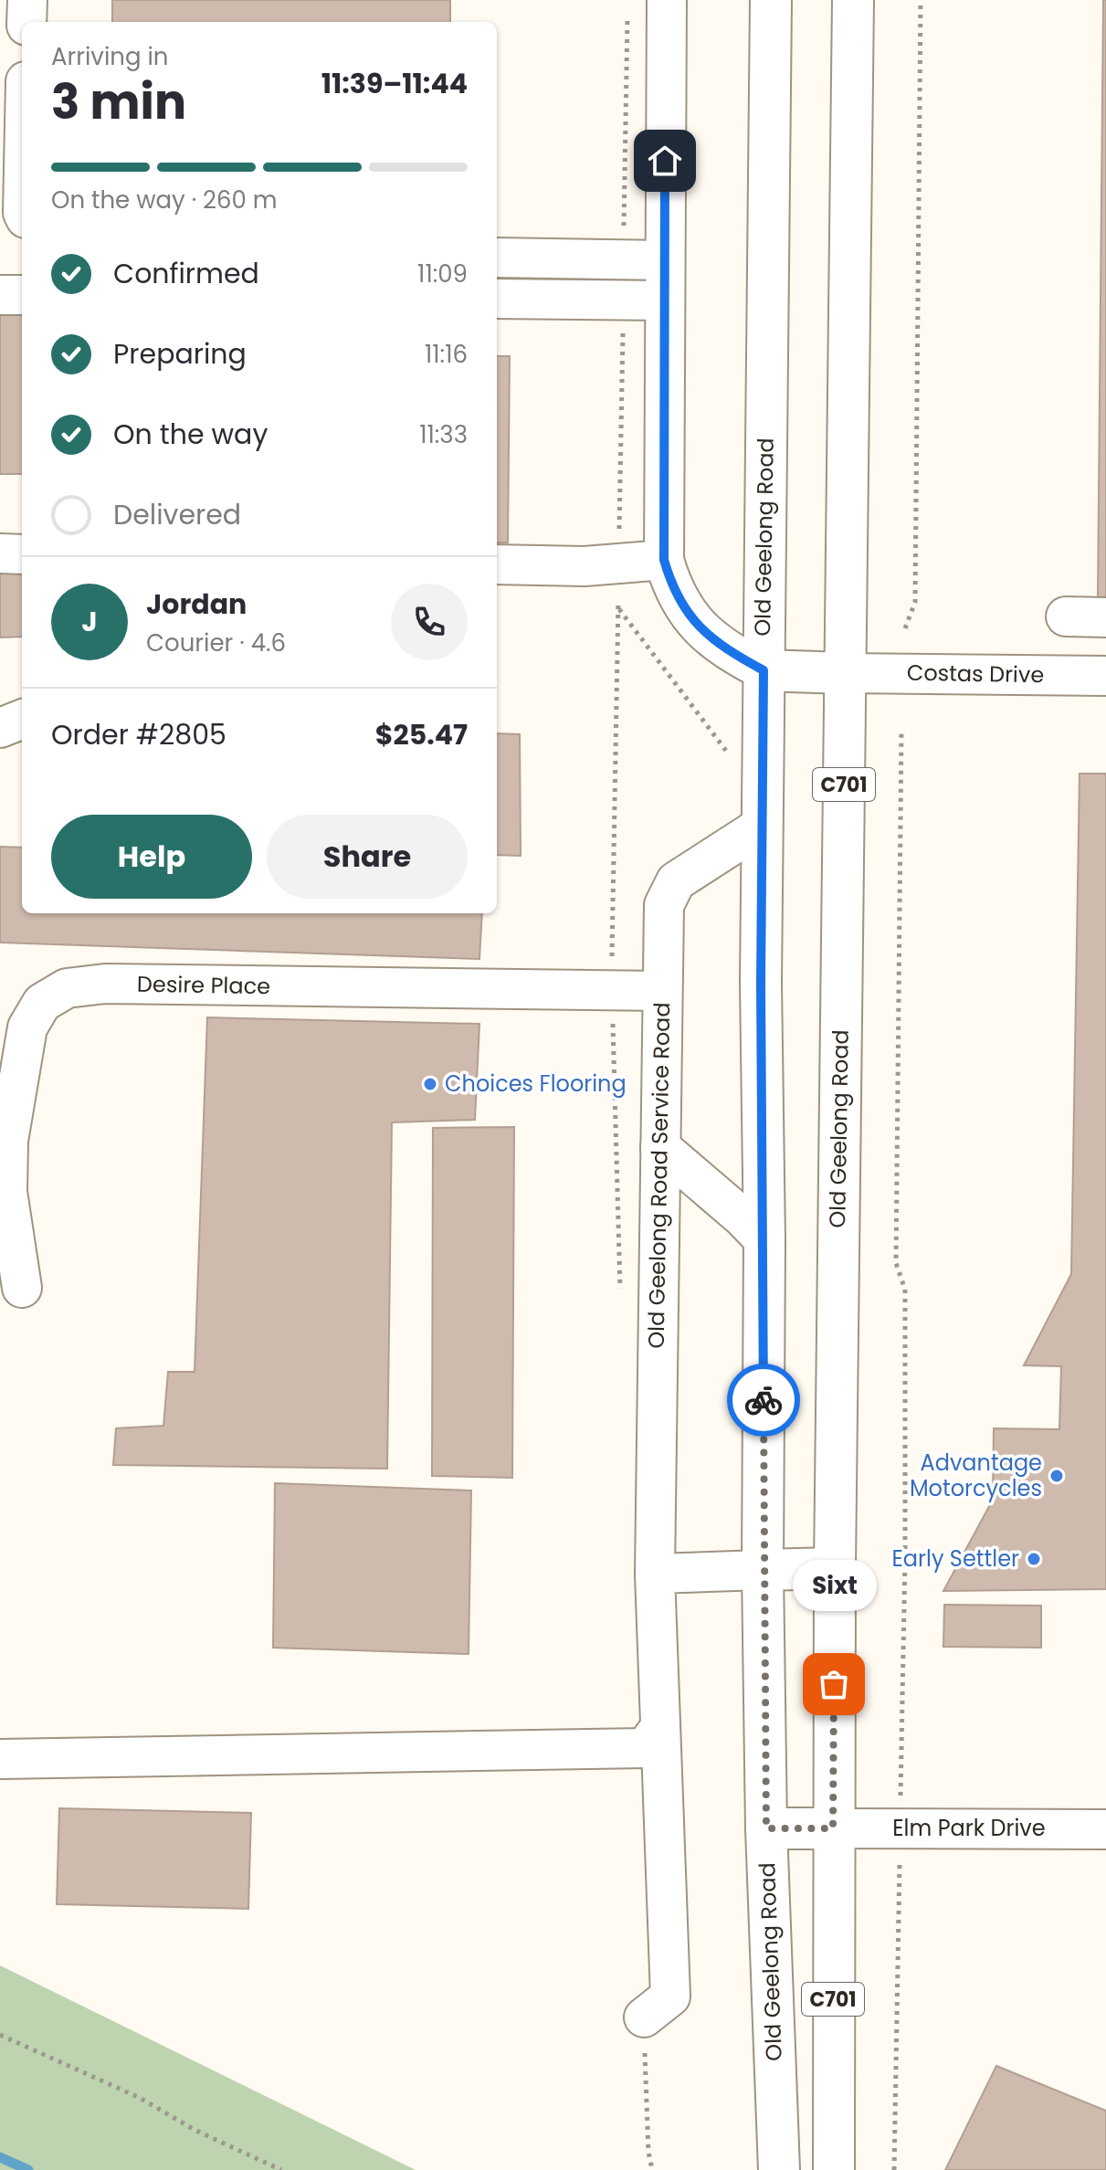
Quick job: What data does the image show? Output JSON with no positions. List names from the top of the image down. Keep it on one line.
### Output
{"streets":{"main road":["Old Geelong Road","C701"],"street":["Costas Drive","Desire Place","Old Geelong Road Service Road","Elm Park Drive"]},"crossings":[["Old Geelong Road","Costas Drive"],["Old Geelong Road","Old Geelong Road Service Road"],["Old Geelong Road","Elm Park Drive"],["Desire Place","Old Geelong Road Service Road"]],"places":["Choices Flooring","Advantage Motorcycles","Early Settler","Sixt"],"page":{"heading":["3 min","Arriving in","11:39–11:44"],"panel":["Jordan","Courier · 4.6","Order #2805","$25.47"],"bar":"On the way · 260 m","list":[["Confirmed","11:09"],["Preparing","11:16"],["On the way","11:33"],"Delivered"],"round":"J","buttons":["Help","Share"],"bubble":"Sixt"}}
